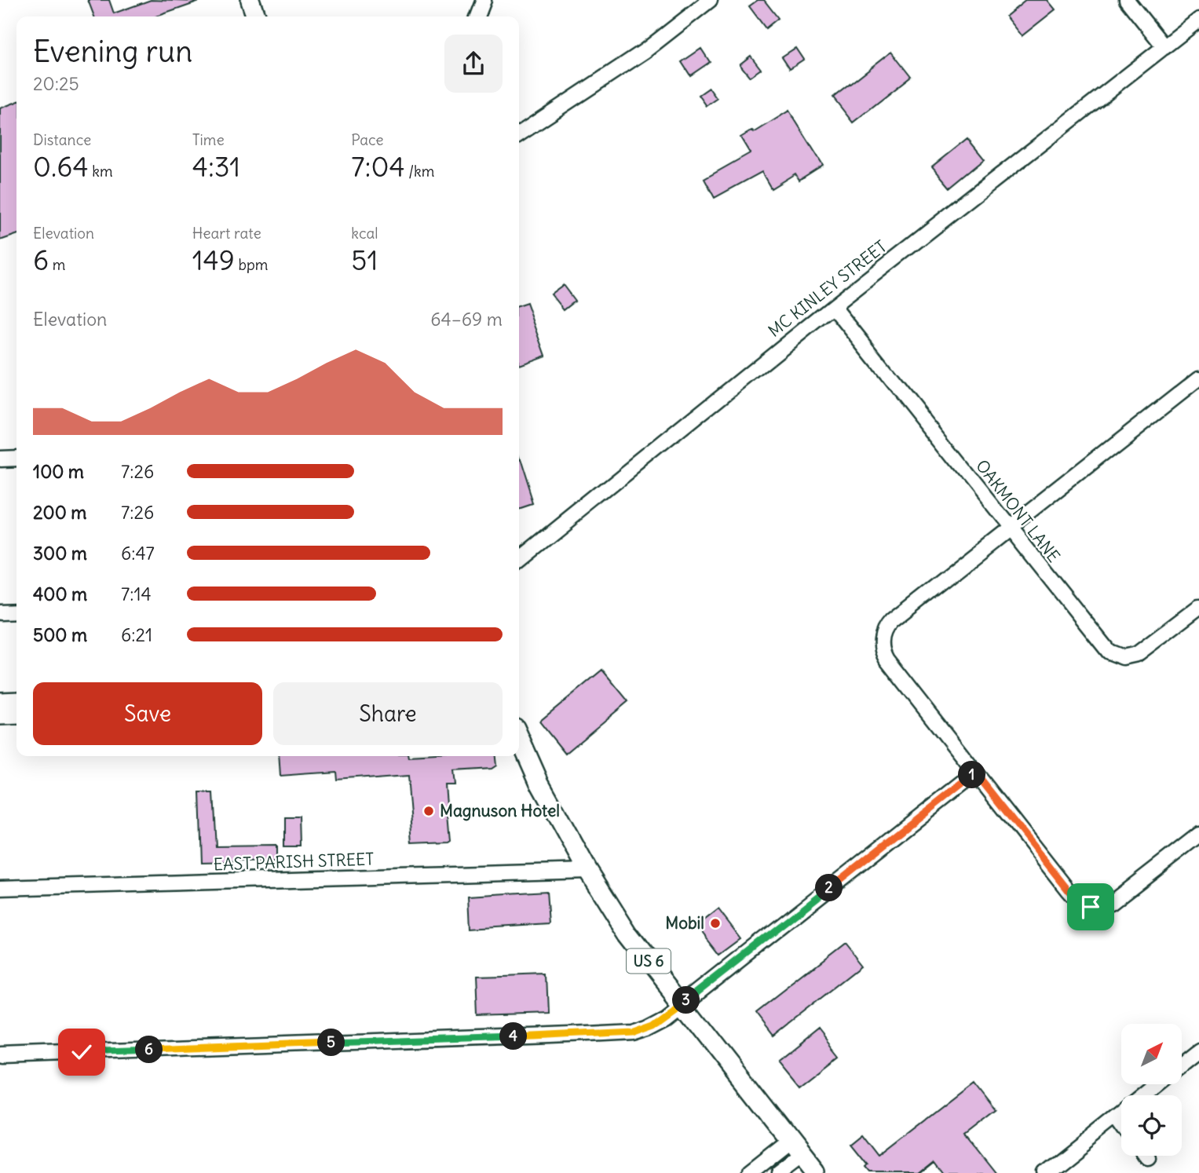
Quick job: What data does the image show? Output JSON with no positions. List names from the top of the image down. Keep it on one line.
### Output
{"streets":{"main road":["US 6"],"street":["MC KINLEY STREET","OAKMONT LANE","EAST PARISH STREET"]},"crossings":[["MC KINLEY STREET","OAKMONT LANE"],["EAST PARISH STREET","US 6"]],"places":["Magnuson Hotel","Mobil"],"north":"top right","page":{"heading":["Evening run","20:25"],"stats":[["Distance","0.64 km"],["Time","4:31"],["Pace","7:04 /km"],["Elevation","6 m"],["Heart rate","149 bpm"],["kcal","51"]],"chart":["Elevation","64–69 m"],"list":[{"name":"100 m","note":"7:26"},{"name":"200 m","note":"7:26"},{"name":"300 m","note":"6:47"},{"name":"400 m","note":"7:14"},{"name":"500 m","note":"6:21"}],"buttons":["Save","Share"],"pins":["1","2","3","4","5","6"]}}
